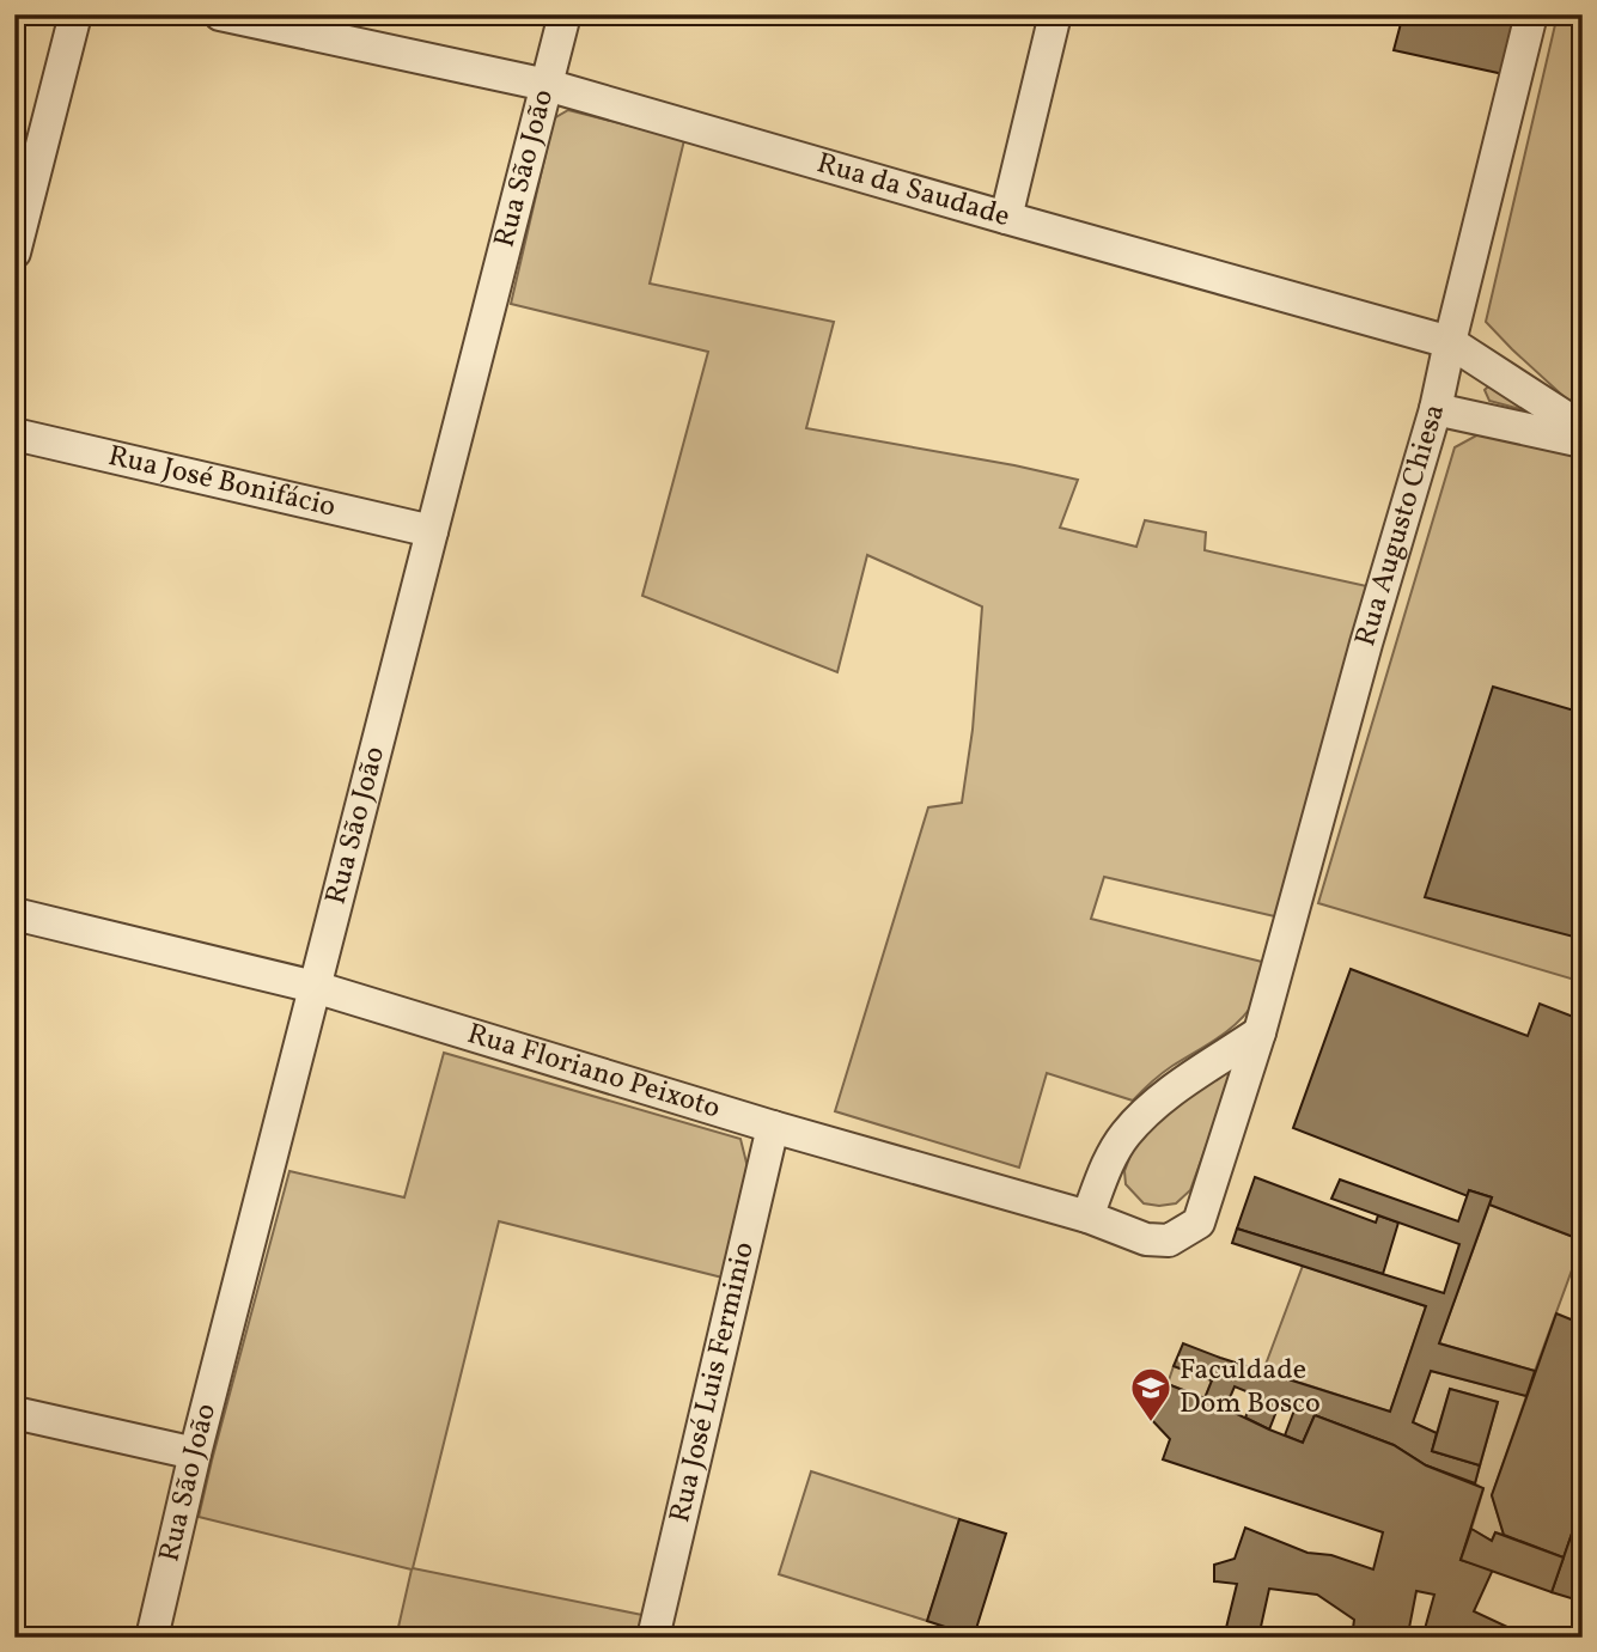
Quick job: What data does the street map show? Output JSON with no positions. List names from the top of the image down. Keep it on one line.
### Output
{"streets":{"street":["Rua São João","Rua da Saudade","Rua José Bonifácio","Rua Augusto Chiesa","Rua Floriano Peixoto","Rua José Luis Ferminio"]},"crossings":[["Rua São João","Rua da Saudade"],["Rua São João","Rua José Bonifácio"],["Rua São João","Rua Floriano Peixoto"],["Rua da Saudade","Rua Augusto Chiesa"],["Rua Augusto Chiesa","Rua Floriano Peixoto"],["Rua Floriano Peixoto","Rua José Luis Ferminio"]],"places":{"school or university":["Faculdade Dom Bosco"]}}
